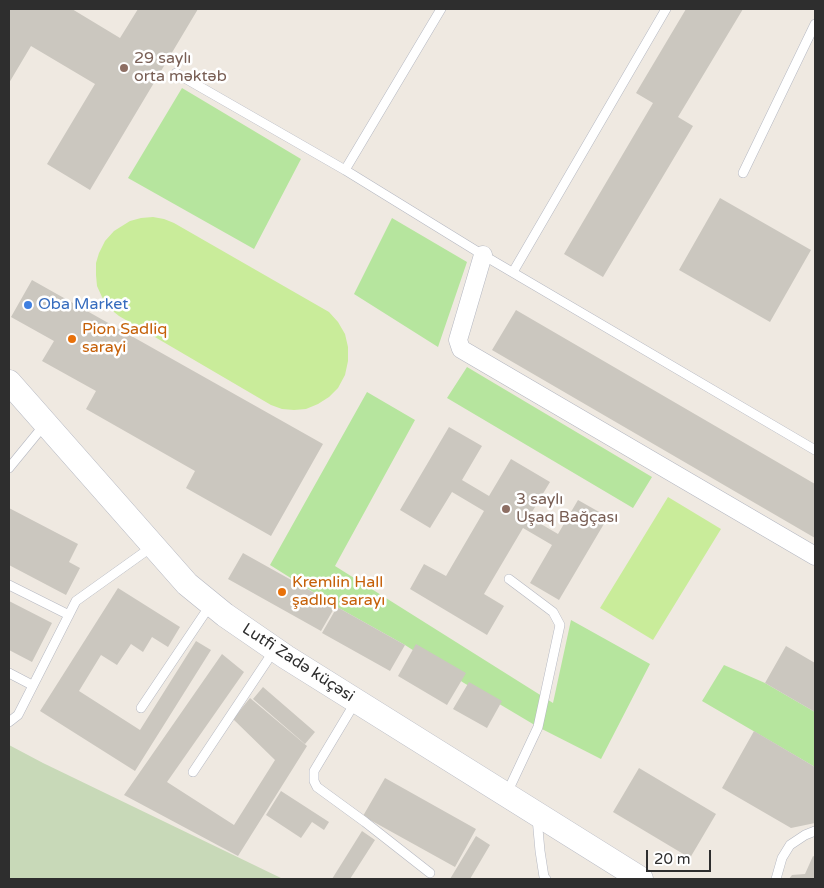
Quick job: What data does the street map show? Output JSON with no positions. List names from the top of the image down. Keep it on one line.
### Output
{"streets":{"main road":["Lutfi Zadə küçəsi"]},"places":["29 saylı orta məktəb","Oba Market","Pion Sadliq sarayi","3 saylı Uşaq Bağçası","Kremlin Hall şadlıq sarayı"],"scale_bar":"20 m"}
